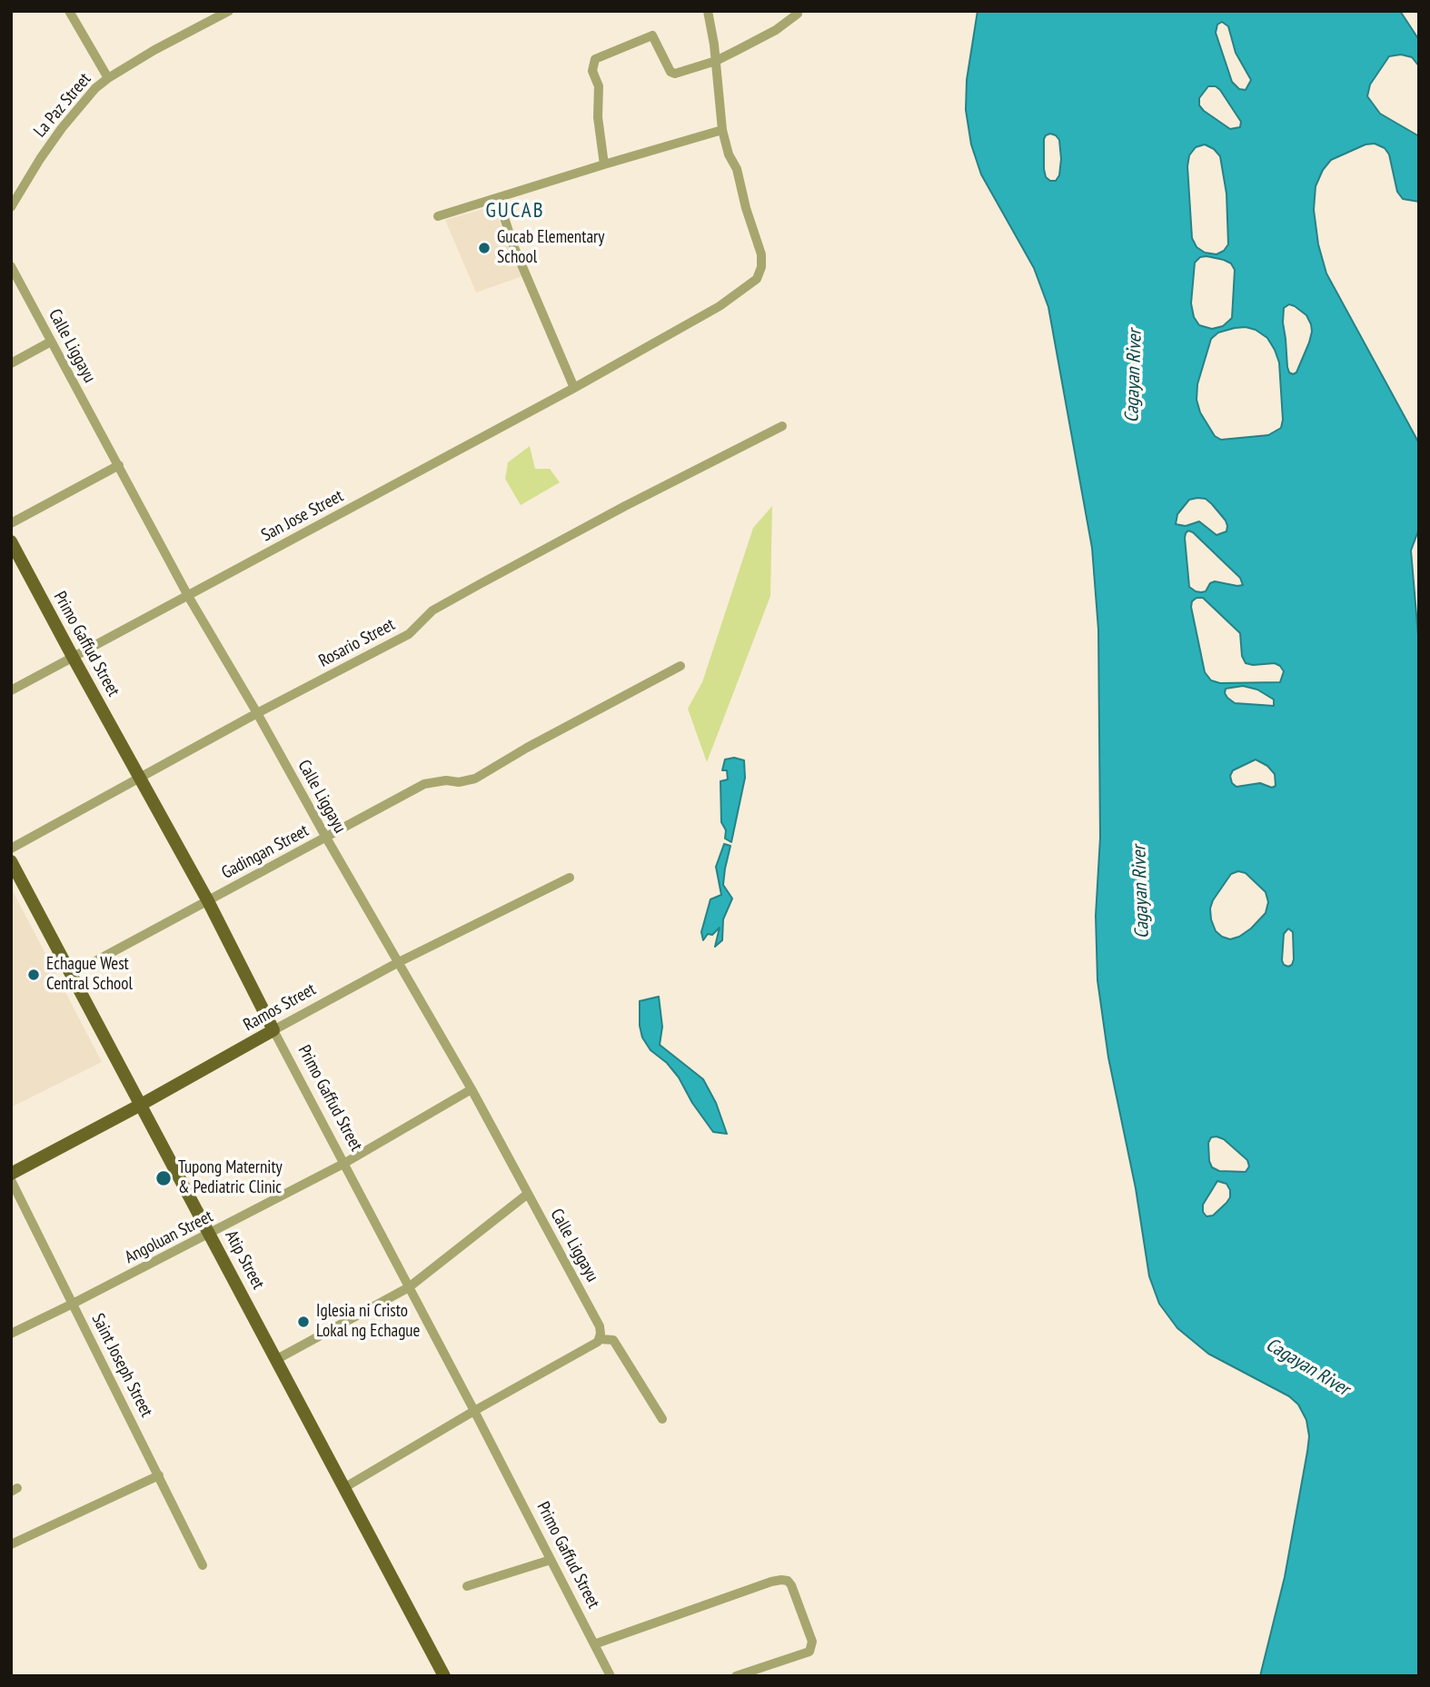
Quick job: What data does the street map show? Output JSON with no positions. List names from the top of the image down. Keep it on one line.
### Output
{"streets":{"main road":["Primo Gaffud Street","Ramos Street","Atip Street"],"street":["La Paz Street","Calle Liggayu","San Jose Street","Rosario Street","Gadingan Street","Angoluan Street","Saint Joseph Street"]},"crossings":[["Calle Liggayu","San Jose Street"],["Calle Liggayu","Rosario Street"],["Calle Liggayu","Gadingan Street"],["Calle Liggayu","Ramos Street"],["Calle Liggayu","Angoluan Street"],["San Jose Street","Primo Gaffud Street"],["Rosario Street","Primo Gaffud Street"],["Primo Gaffud Street","Gadingan Street"],["Primo Gaffud Street","Ramos Street"],["Primo Gaffud Street","Angoluan Street"],["Gadingan Street","Atip Street"],["Ramos Street","Atip Street"],["Angoluan Street","Atip Street"],["Angoluan Street","Saint Joseph Street"]],"districts":["GUCAB"],"water":["Cagayan River"],"places":["Gucab Elementary School","Echague West Central School","Tupong Maternity & Pediatric Clinic","Iglesia ni Cristo Lokal ng Echague"]}
